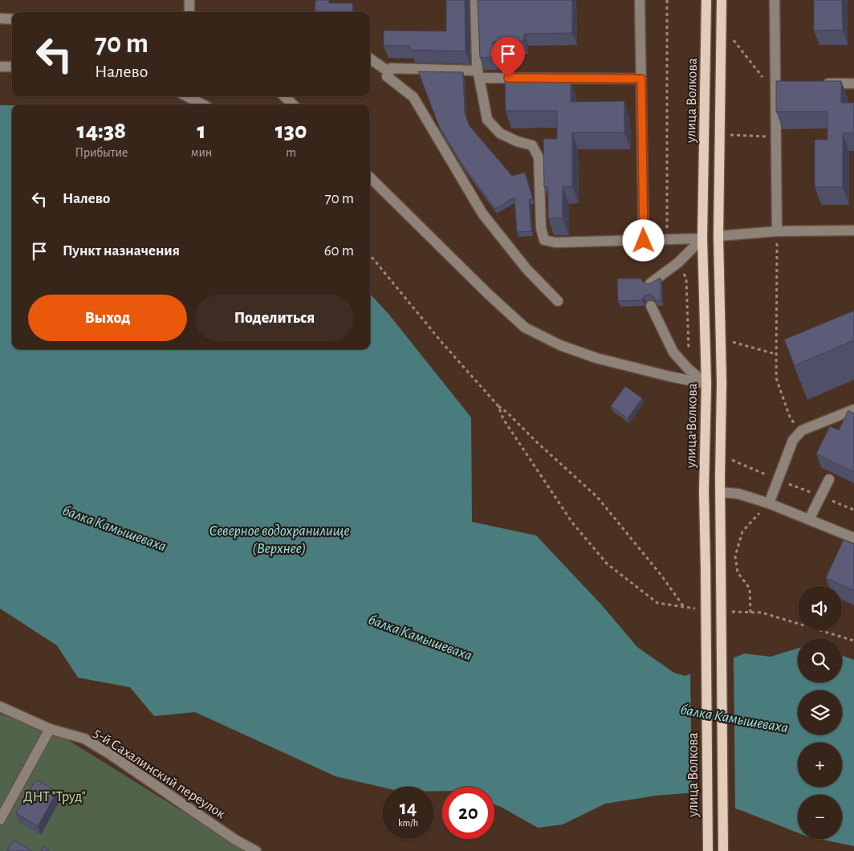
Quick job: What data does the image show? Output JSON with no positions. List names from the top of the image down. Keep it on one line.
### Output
{"streets":{"main road":["улица Волкова"],"street":["5-й Сахалинский переулок"]},"water":["балка Камышеваха","Северное водохранилище (Верхнее)"],"parks":["ДНТ \"Труд\""],"page":{"turn":["70 m","Налево"],"eta":["14:38","Прибытие","1","мин","130","m"],"list":[{"name":"Налево","value":"70 m"},{"name":"Пункт назначения","value":"60 m"}],"buttons":["Выход","Поделиться"],"map_buttons":["+","−"],"speed":"14 km/h","limit":"20"}}
